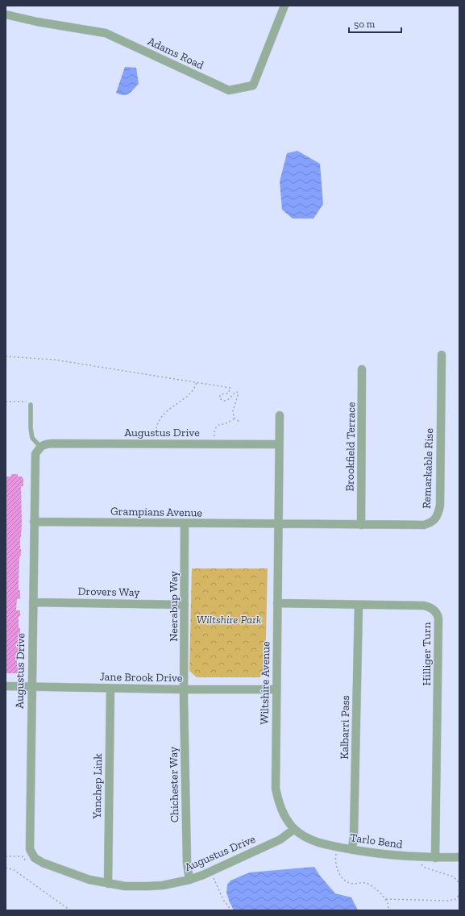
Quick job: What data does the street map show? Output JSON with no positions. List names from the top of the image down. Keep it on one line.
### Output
{"streets":{"street":["Adams Road","Augustus Drive","Brookfield Terrace","Remarkable Rise","Grampians Avenue","Drovers Way","Neerabup Way","Hilliger Turn","Jane Brook Drive","Wiltshire Avenue","Kalbarri Pass","Chichester Way","Yanchep Link","Tarlo Bend"]},"crossings":[["Augustus Drive","Grampians Avenue"],["Augustus Drive","Drovers Way"],["Augustus Drive","Jane Brook Drive"],["Augustus Drive","Wiltshire Avenue"],["Augustus Drive","Chichester Way"],["Augustus Drive","Yanchep Link"],["Augustus Drive","Tarlo Bend"],["Brookfield Terrace","Remarkable Rise"],["Remarkable Rise","Grampians Avenue"],["Remarkable Rise","Wiltshire Avenue"],["Grampians Avenue","Neerabup Way"],["Grampians Avenue","Wiltshire Avenue"],["Drovers Way","Neerabup Way"],["Neerabup Way","Jane Brook Drive"],["Neerabup Way","Chichester Way"],["Hilliger Turn","Wiltshire Avenue"],["Hilliger Turn","Kalbarri Pass"],["Hilliger Turn","Tarlo Bend"],["Jane Brook Drive","Wiltshire Avenue"],["Jane Brook Drive","Chichester Way"],["Jane Brook Drive","Yanchep Link"],["Wiltshire Avenue","Tarlo Bend"],["Kalbarri Pass","Tarlo Bend"]],"parks":["Wiltshire Park"],"scale_bar":"50 m"}
